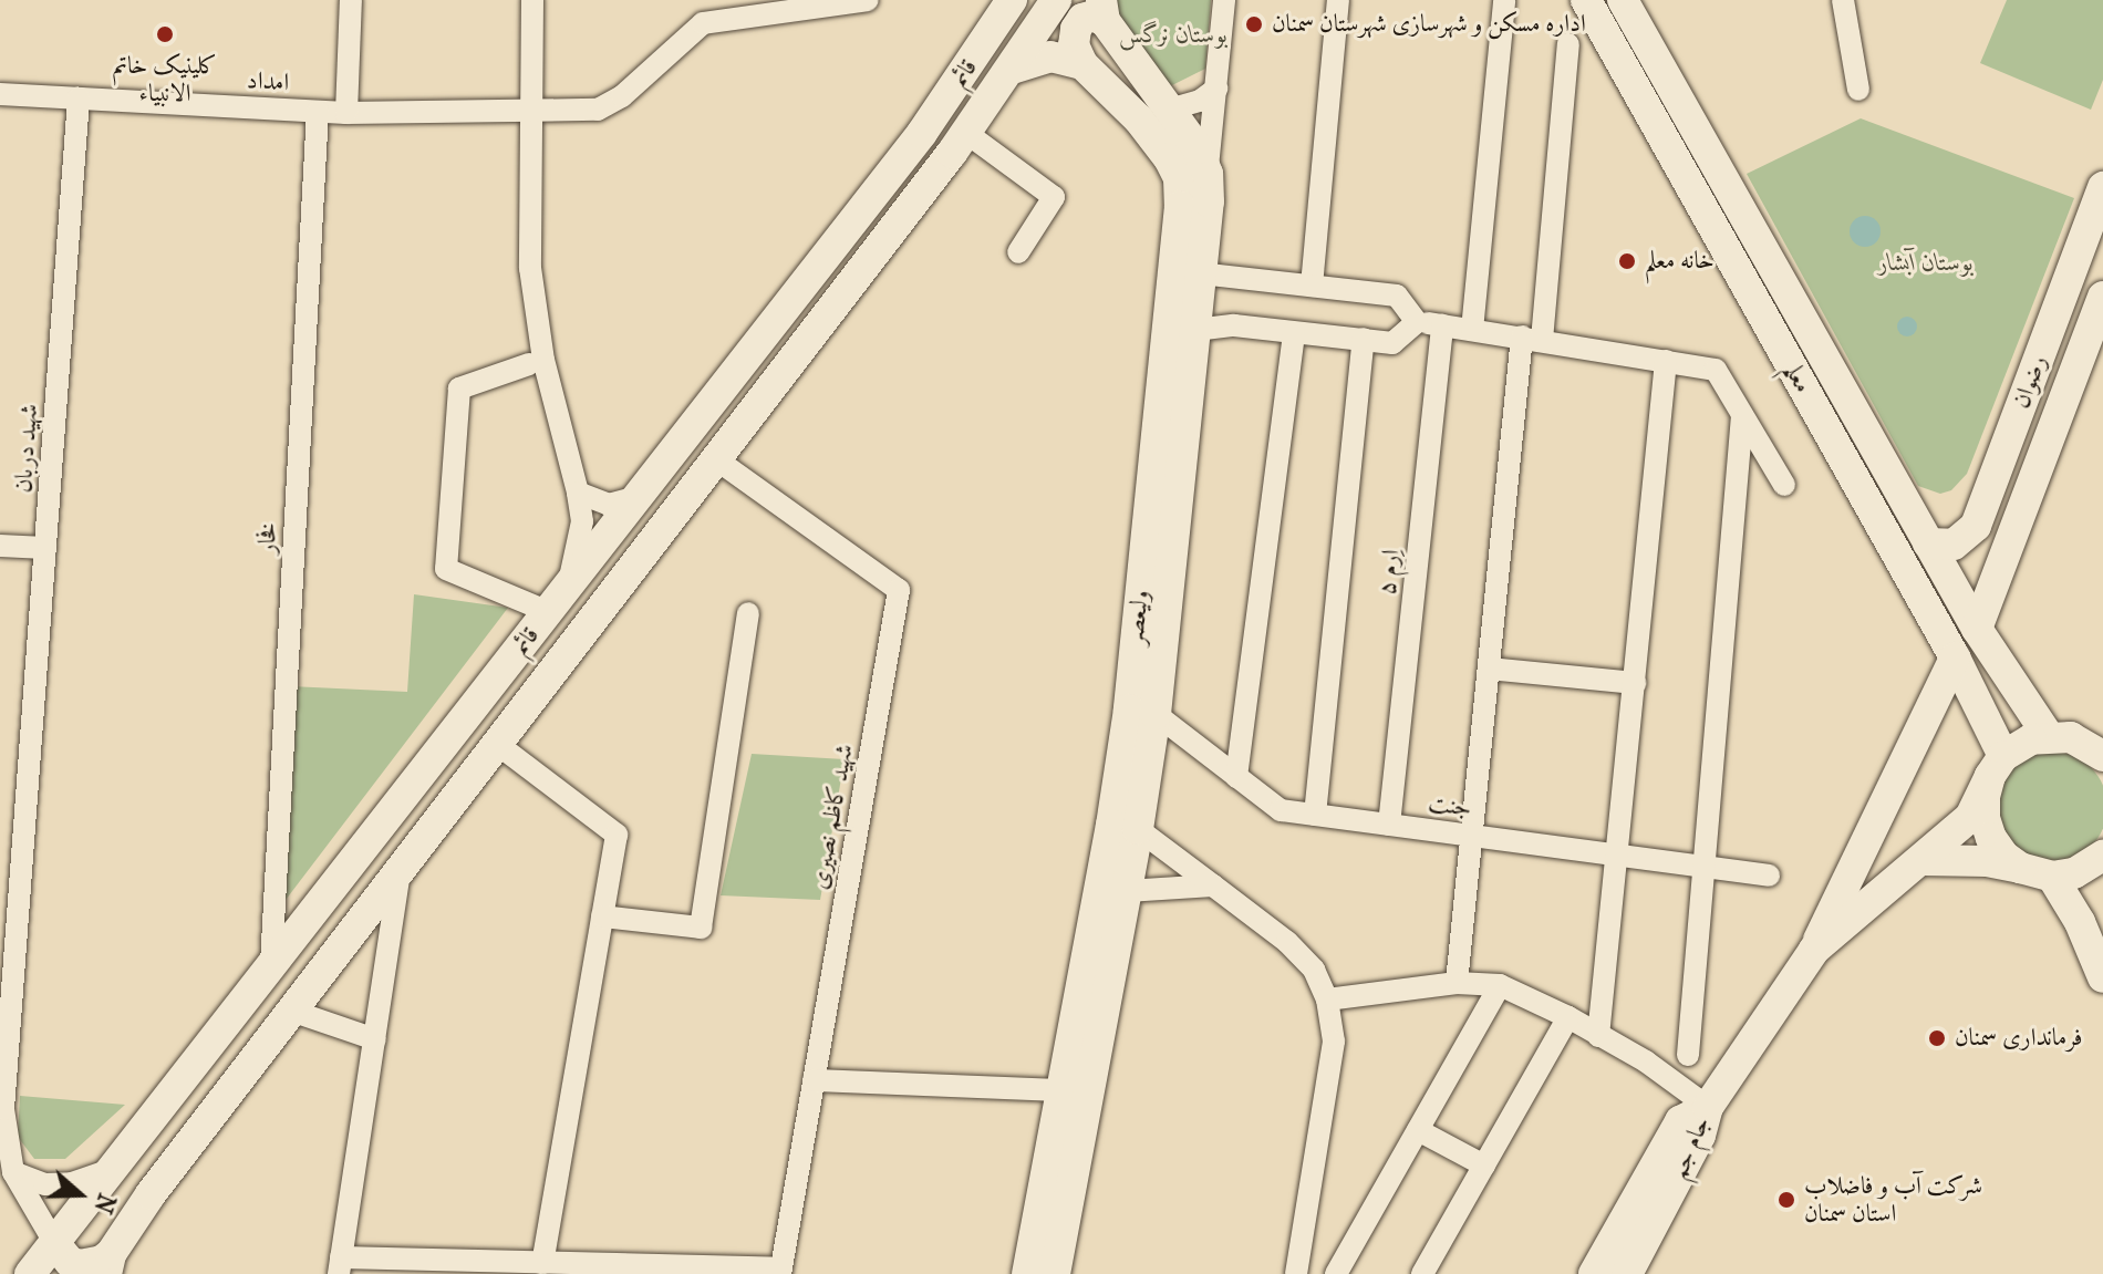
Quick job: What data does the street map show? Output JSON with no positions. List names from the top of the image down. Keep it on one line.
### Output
{"streets":{"main road":["قائم","معلم","رضوان","ولیعصر","جام جم"],"street":["امداد","شهید دربان","فخار","اِرم ۵","جنت","شهید کاظم نصیری"]},"crossings":[["قائم","شهید دربان"],["قائم","فخار"],["قائم","شهید کاظم نصیری"],["امداد","شهید دربان"],["امداد","فخار"],["معلم","رضوان"],["اِرم ۵","جنت"],["ولیعصر","جنت"]],"parks":["بوستان نرگس","بوستان آبشار"],"places":["اداره مسکن و شهرسازی شهرستان سمنان","کلینیک خاتم الانبیاء","خانه معلم","فرمانداری سمنان","شرکت آب و فاضلاب استان سمنان"],"north":"right"}
